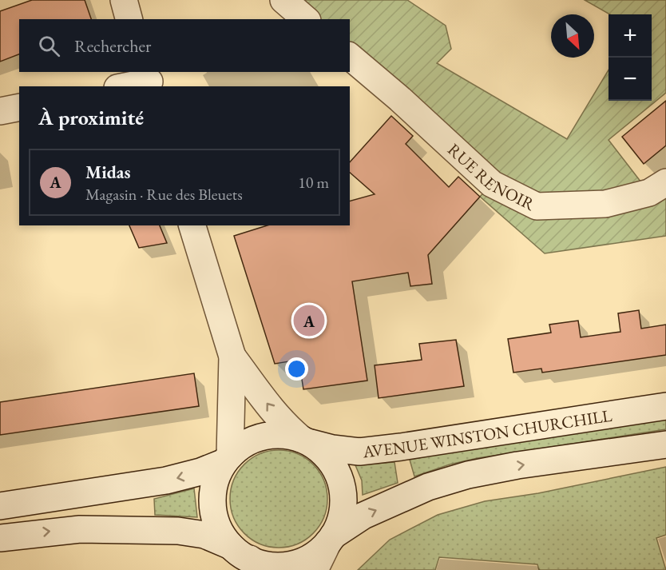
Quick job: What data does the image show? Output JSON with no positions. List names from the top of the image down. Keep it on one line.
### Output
{"streets":{"main road":["RUE RENOIR","AVENUE WINSTON CHURCHILL"]},"north":"bottom right","page":{"map_buttons":["+","−"],"search":"Rechercher","heading":"À proximité","list":[{"mark":"A","name":"Midas","note":"Magasin · Rue des Bleuets","value":"10 m"}],"pins":"A"}}
